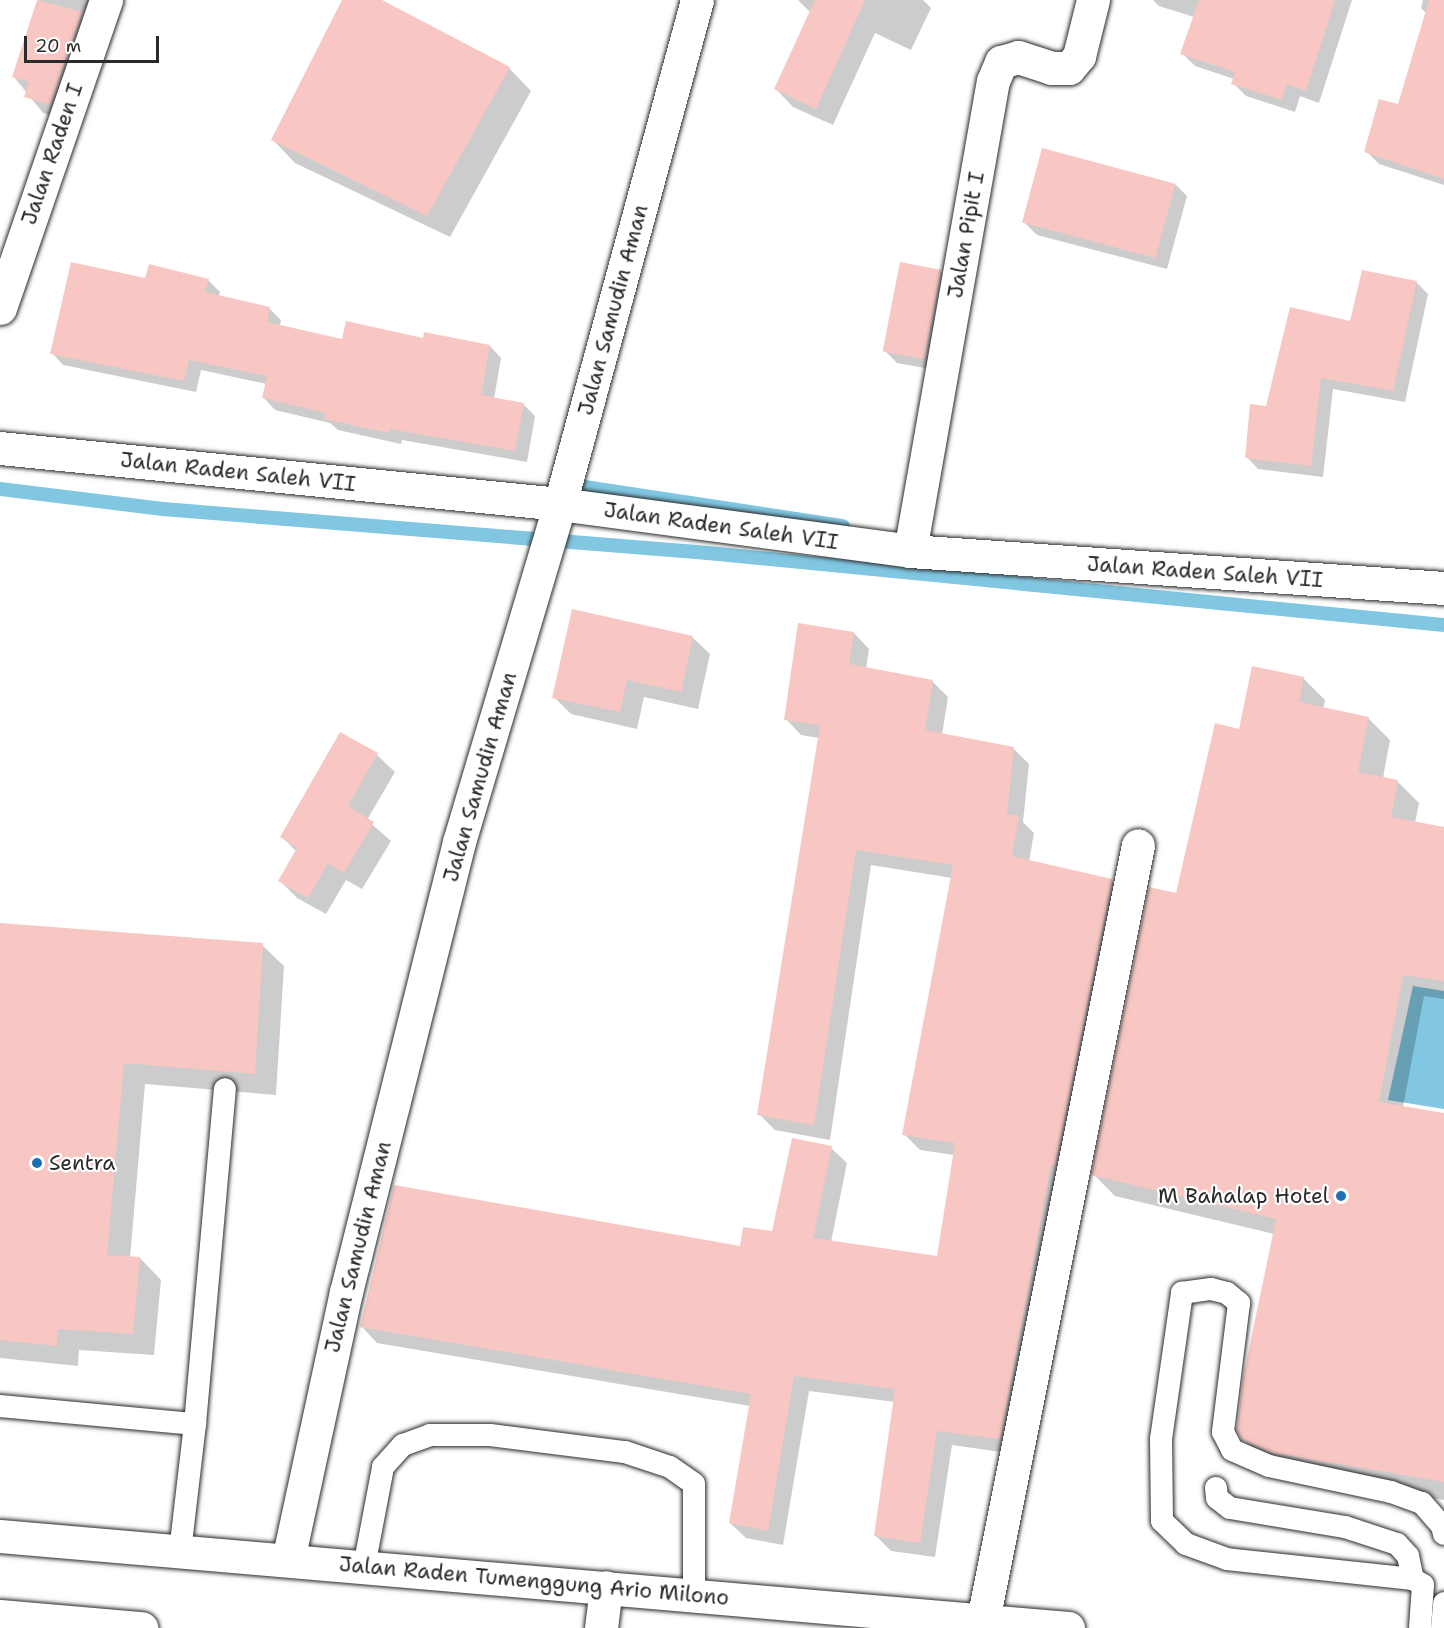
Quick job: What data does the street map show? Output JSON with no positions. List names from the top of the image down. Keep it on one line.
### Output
{"streets":{"main road":["Jalan Raden I","Jalan Pipit I","Jalan Samudin Aman","Jalan Raden Saleh VII","Jalan Raden Tumenggung Ario Milono"]},"crossings":[["Jalan Pipit I","Jalan Raden Saleh VII"],["Jalan Samudin Aman","Jalan Raden Saleh VII"],["Jalan Samudin Aman","Jalan Raden Tumenggung Ario Milono"]],"places":["Sentra","M Bahalap Hotel"],"scale_bar":"20 m"}
